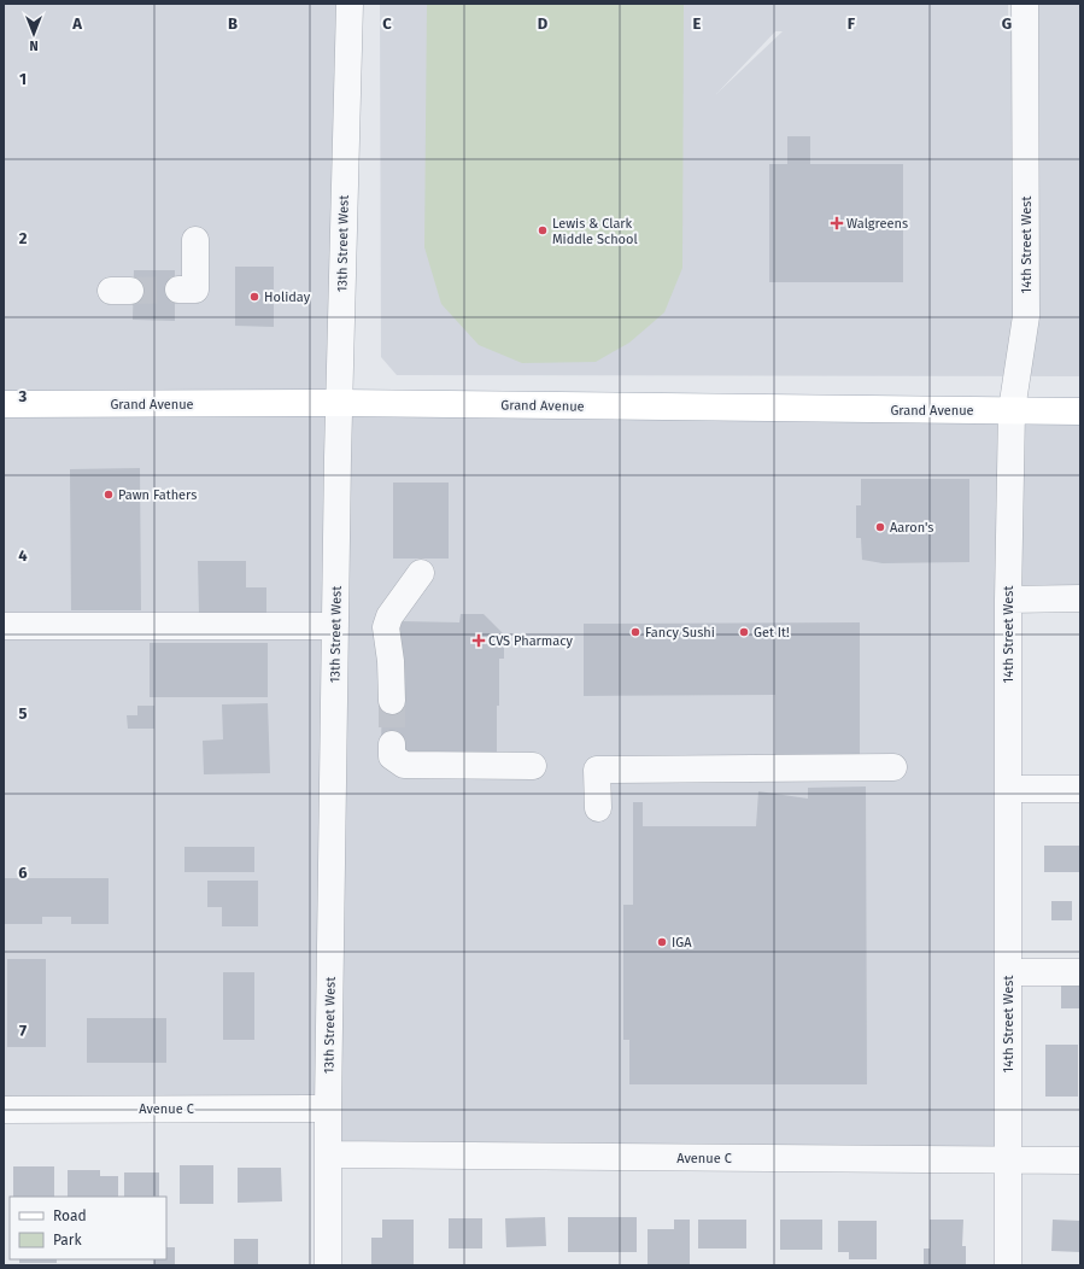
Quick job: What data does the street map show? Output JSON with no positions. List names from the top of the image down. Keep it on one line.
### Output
{"streets":{"main road":["Grand Avenue"],"street":["13th Street West","14th Street West","Avenue C"]},"crossings":[["13th Street West","Grand Avenue"],["13th Street West","Avenue C"],["14th Street West","Grand Avenue"],["14th Street West","Avenue C"]],"places":{"health":["Walgreens","CVS Pharmacy"],"other":["Lewis & Clark Middle School","Holiday","Pawn Fathers","Aaron's","Fancy Sushi","Get It!","IGA"]},"legend":["Road","Park"],"north":"bottom","grid":{"columns":["A","B","C","D","E","F","G"],"rows":["1","2","3","4","5","6","7"]}}
